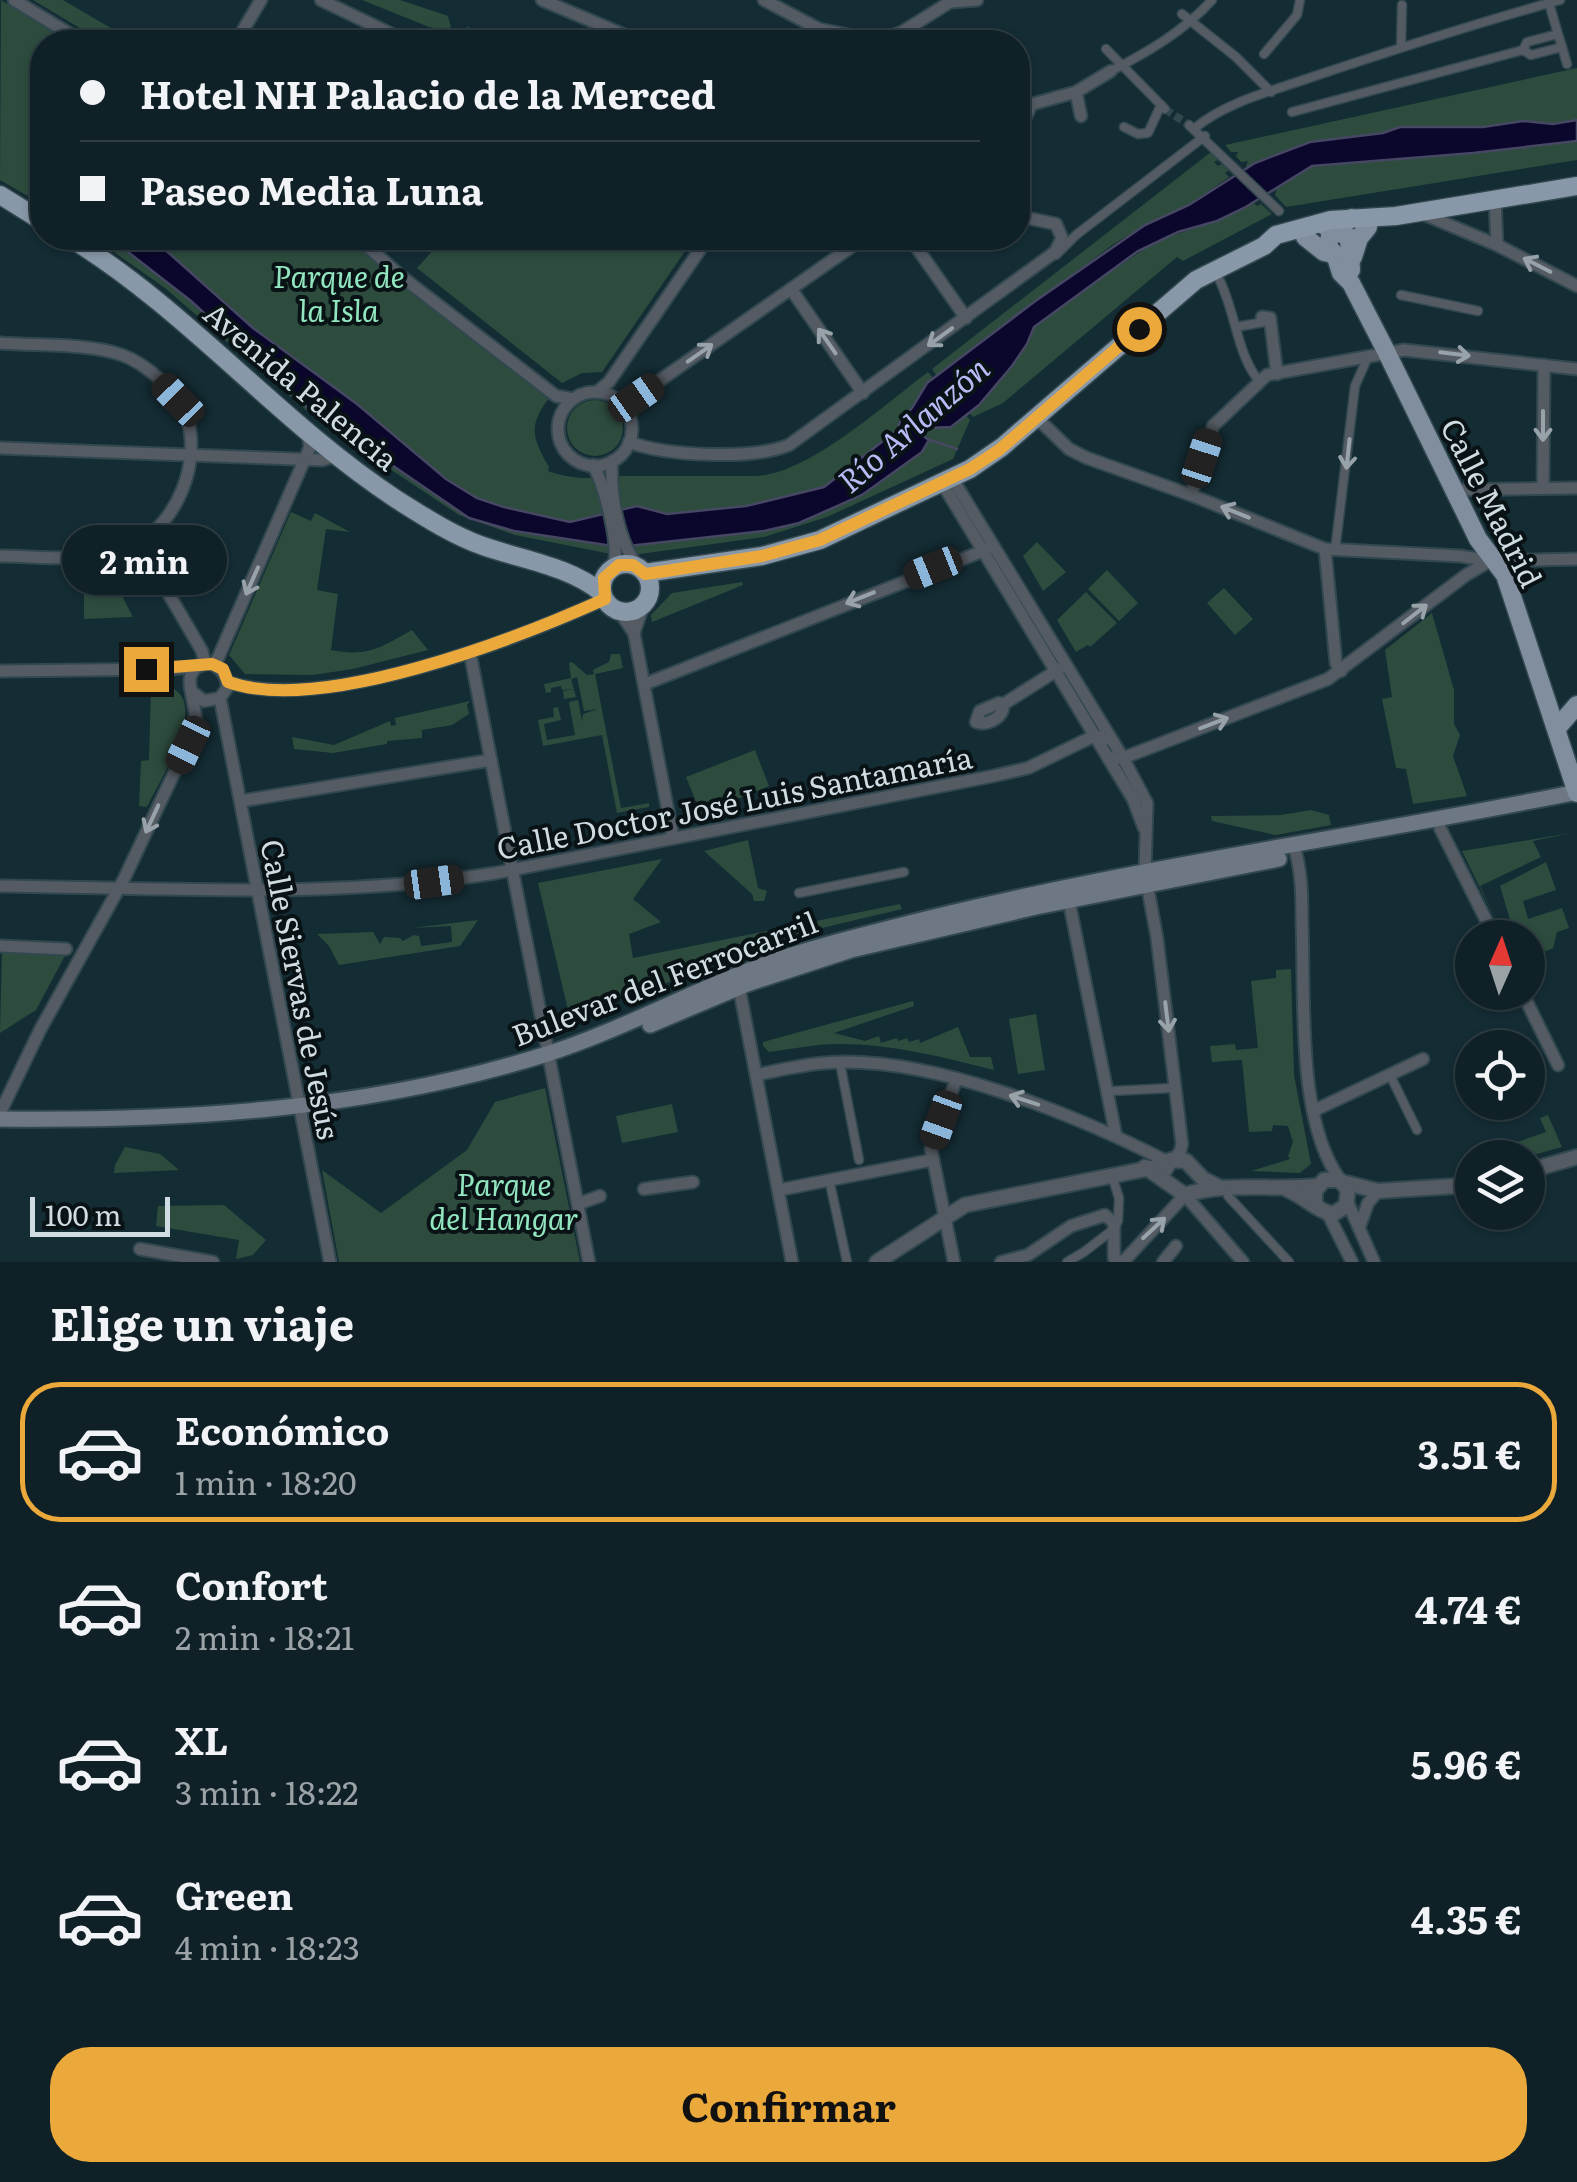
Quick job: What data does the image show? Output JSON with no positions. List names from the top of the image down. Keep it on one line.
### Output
{"streets":{"highway":["Avenida Palencia"],"main road":["Calle Madrid","Bulevar del Ferrocarril"],"street":["Calle Doctor José Luis Santamaría","Calle Siervas de Jesús"]},"crossings":[["Calle Madrid","Bulevar del Ferrocarril"],["Calle Doctor José Luis Santamaría","Calle Siervas de Jesús"],["Bulevar del Ferrocarril","Calle Siervas de Jesús"]],"water":["Río Arlanzón"],"parks":["Parque de la Isla","Parque del Hangar"],"scale_bar":"100 m","north":"top","page":{"banner":["Hotel NH Palacio de la Merced","Paseo Media Luna"],"bubble":"2 min","scale":"100 m","heading":"Elige un viaje","list":[{"name":"Económico","note":"1 min · 18:20","value":"3.51 €"},{"name":"Confort","note":"2 min · 18:21","value":"4.74 €"},{"name":"XL","note":"3 min · 18:22","value":"5.96 €"},{"name":"Green","note":"4 min · 18:23","value":"4.35 €"}],"buttons":"Confirmar"}}
